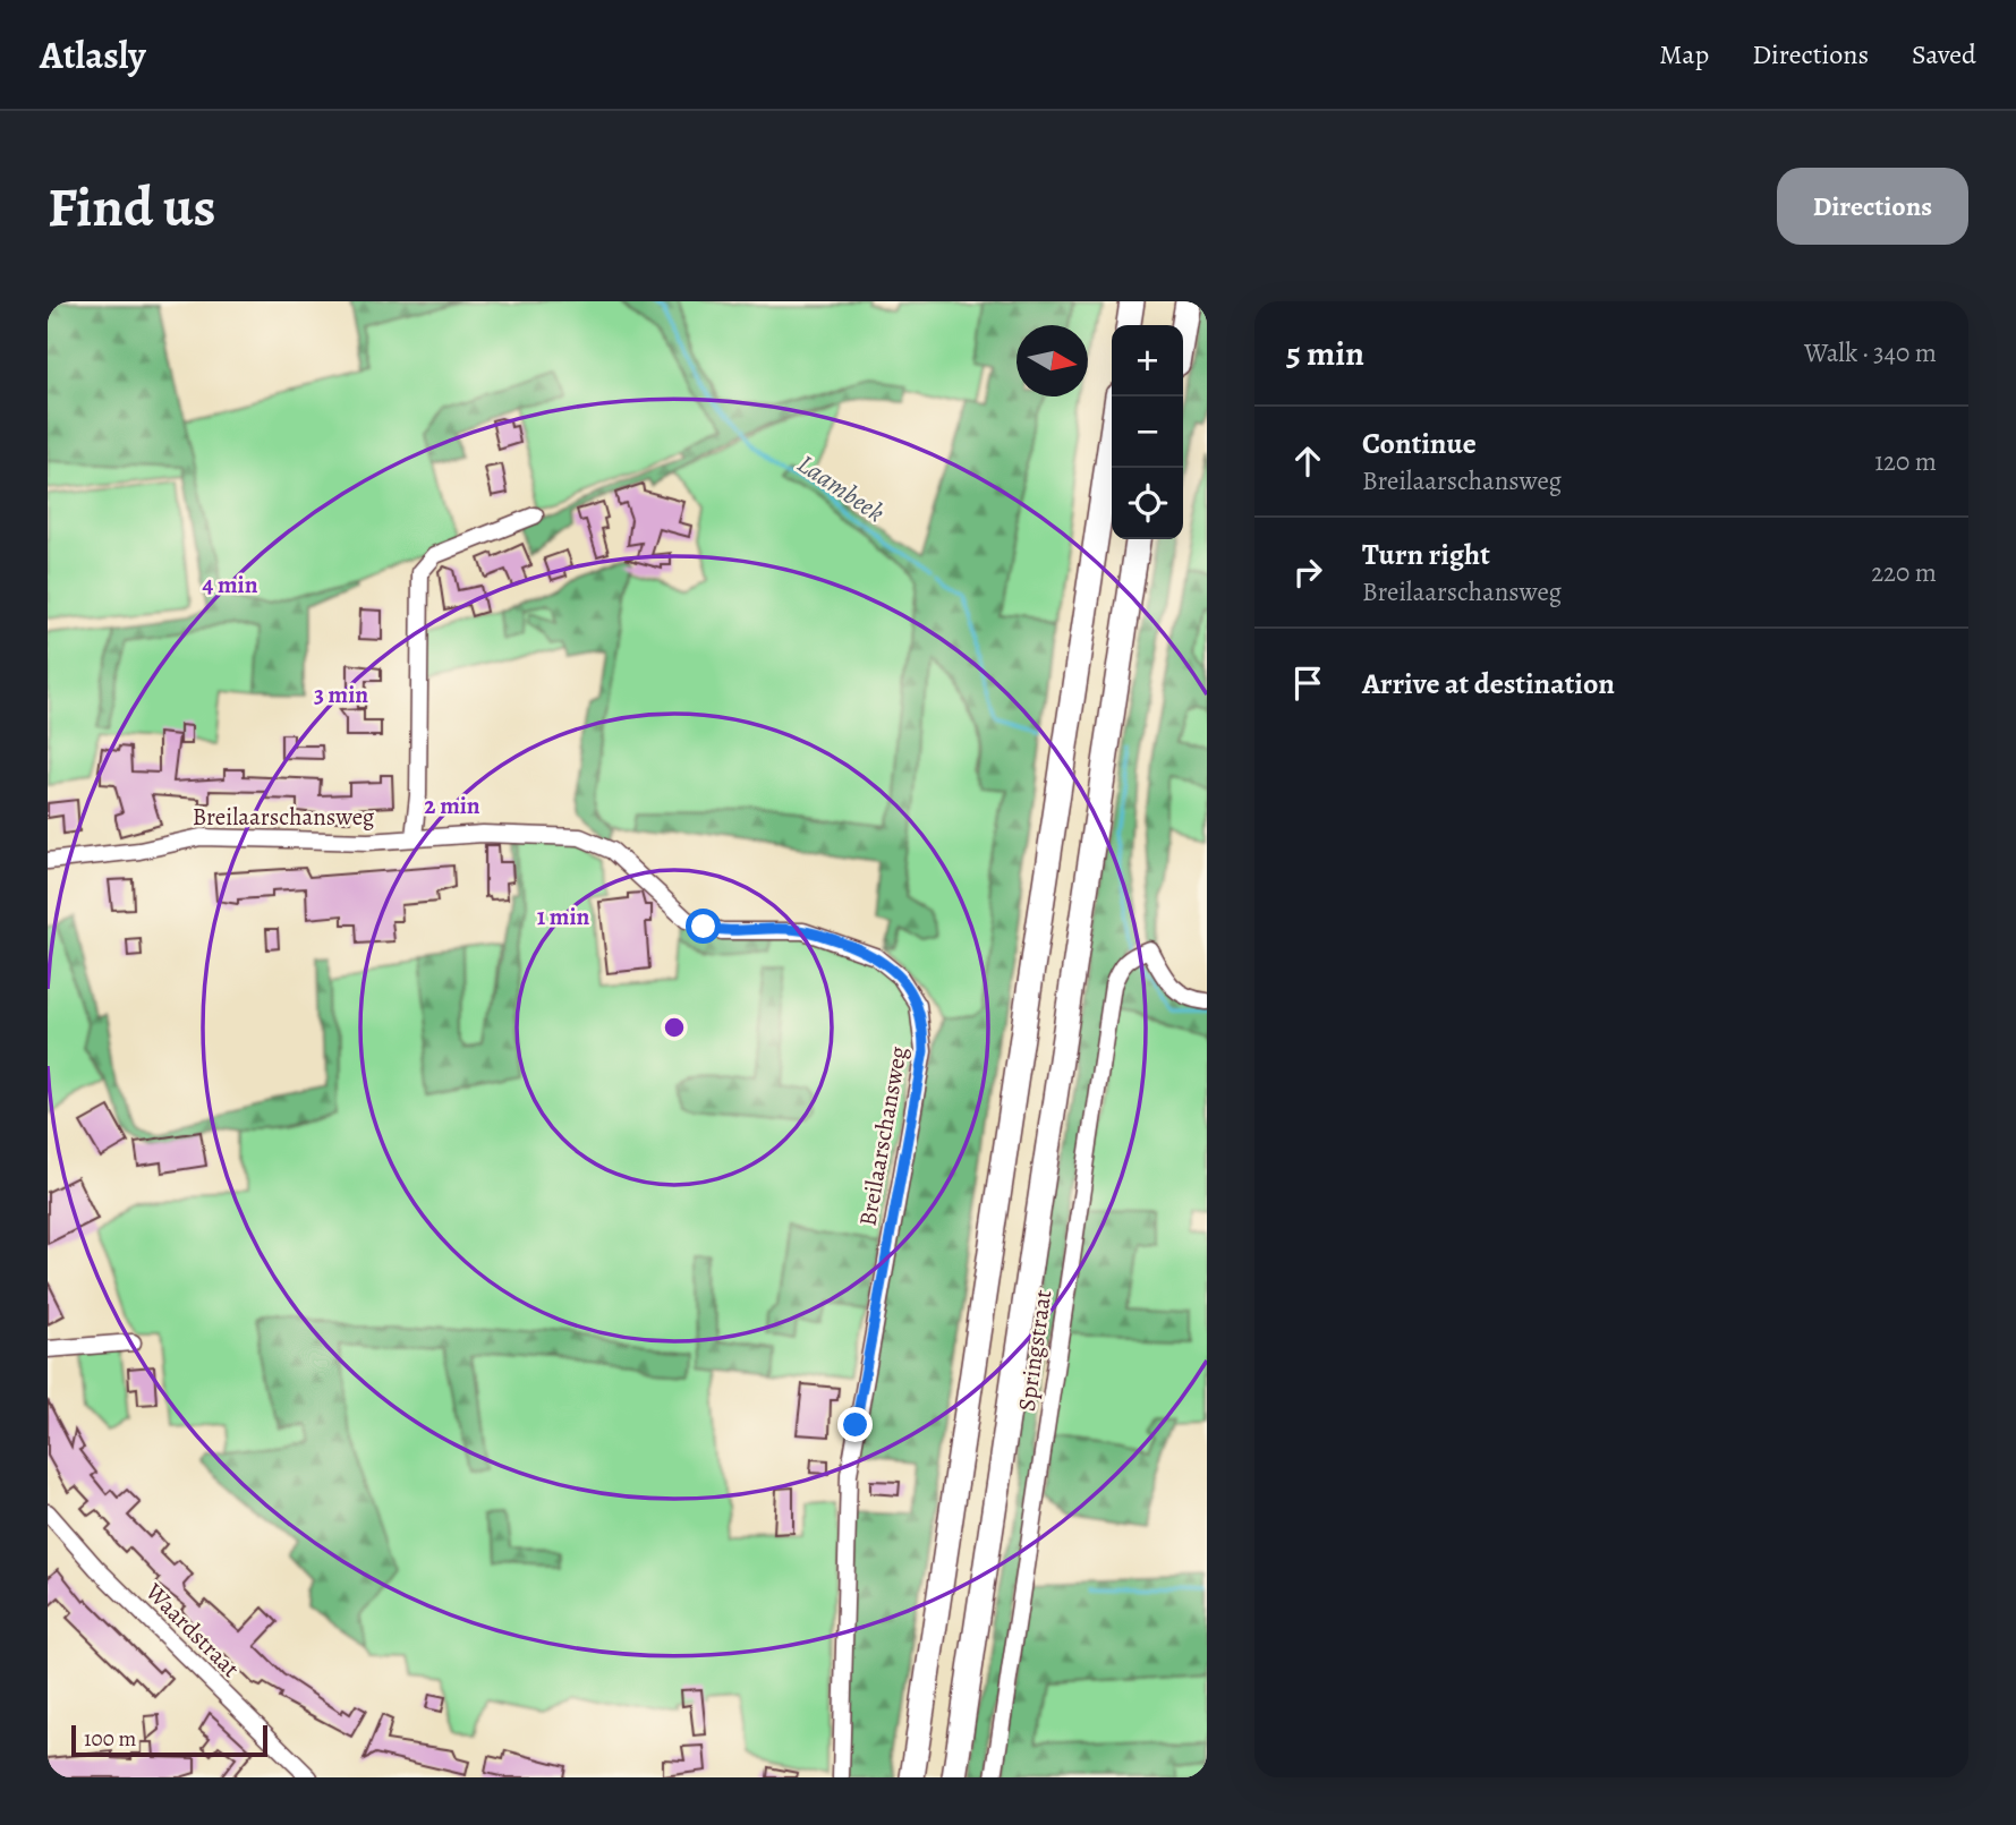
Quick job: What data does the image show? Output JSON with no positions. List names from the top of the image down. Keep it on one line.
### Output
{"streets":{"street":["Breilaarschansweg","Springstraat","Waardstraat"]},"water":["Laambeek"],"scale_bar":"100 m","north":"right","page":{"header":"Atlasly","nav":["Map","Directions","Saved"],"buttons":"Directions","title":"Find us","heading":["5 min","Walk · 340 m"],"map_buttons":["+","−"],"list":[["Continue","Breilaarschansweg","120 m"],["Turn right","Breilaarschansweg","220 m"],"Arrive at destination"],"scale":"100 m"},"rings":["4 min","3 min","2 min","1 min"]}
